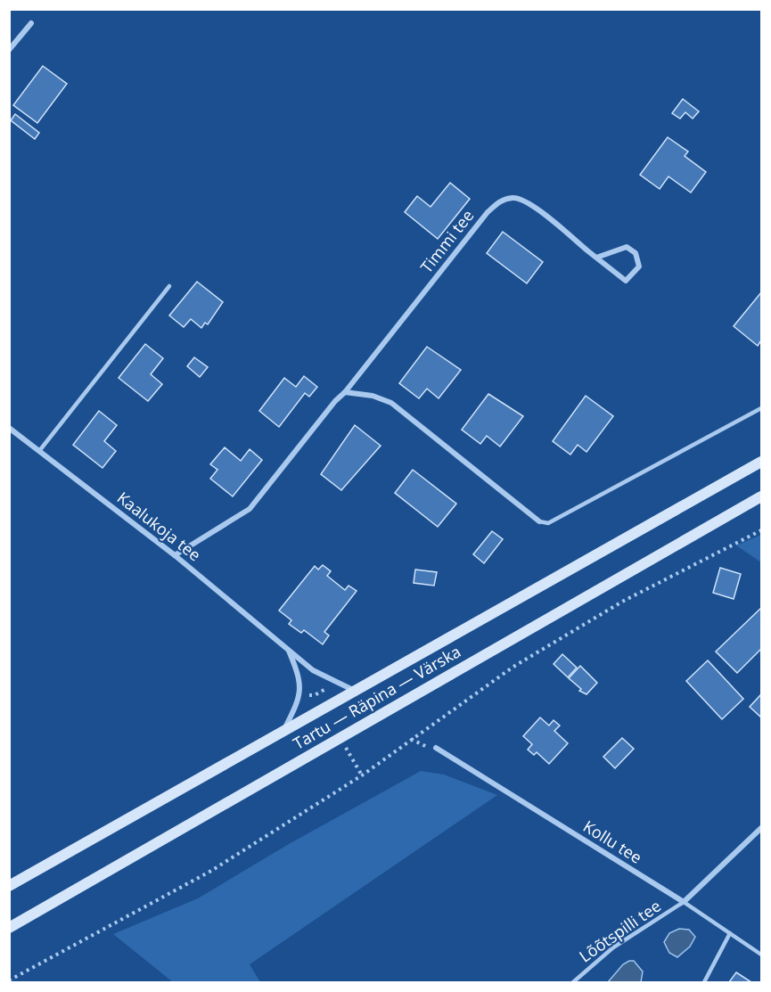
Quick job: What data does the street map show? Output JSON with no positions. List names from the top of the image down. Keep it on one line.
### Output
{"streets":{"main road":["Tartu — Räpina — Värska"],"street":["Timmi tee","Kaalukoja tee","Kollu tee"],"lane":["Lõõtspilli tee"]},"crossings":[["Timmi tee","Kaalukoja tee"],["Kaalukoja tee","Tartu — Räpina — Värska"],["Kollu tee","Lõõtspilli tee"]]}
